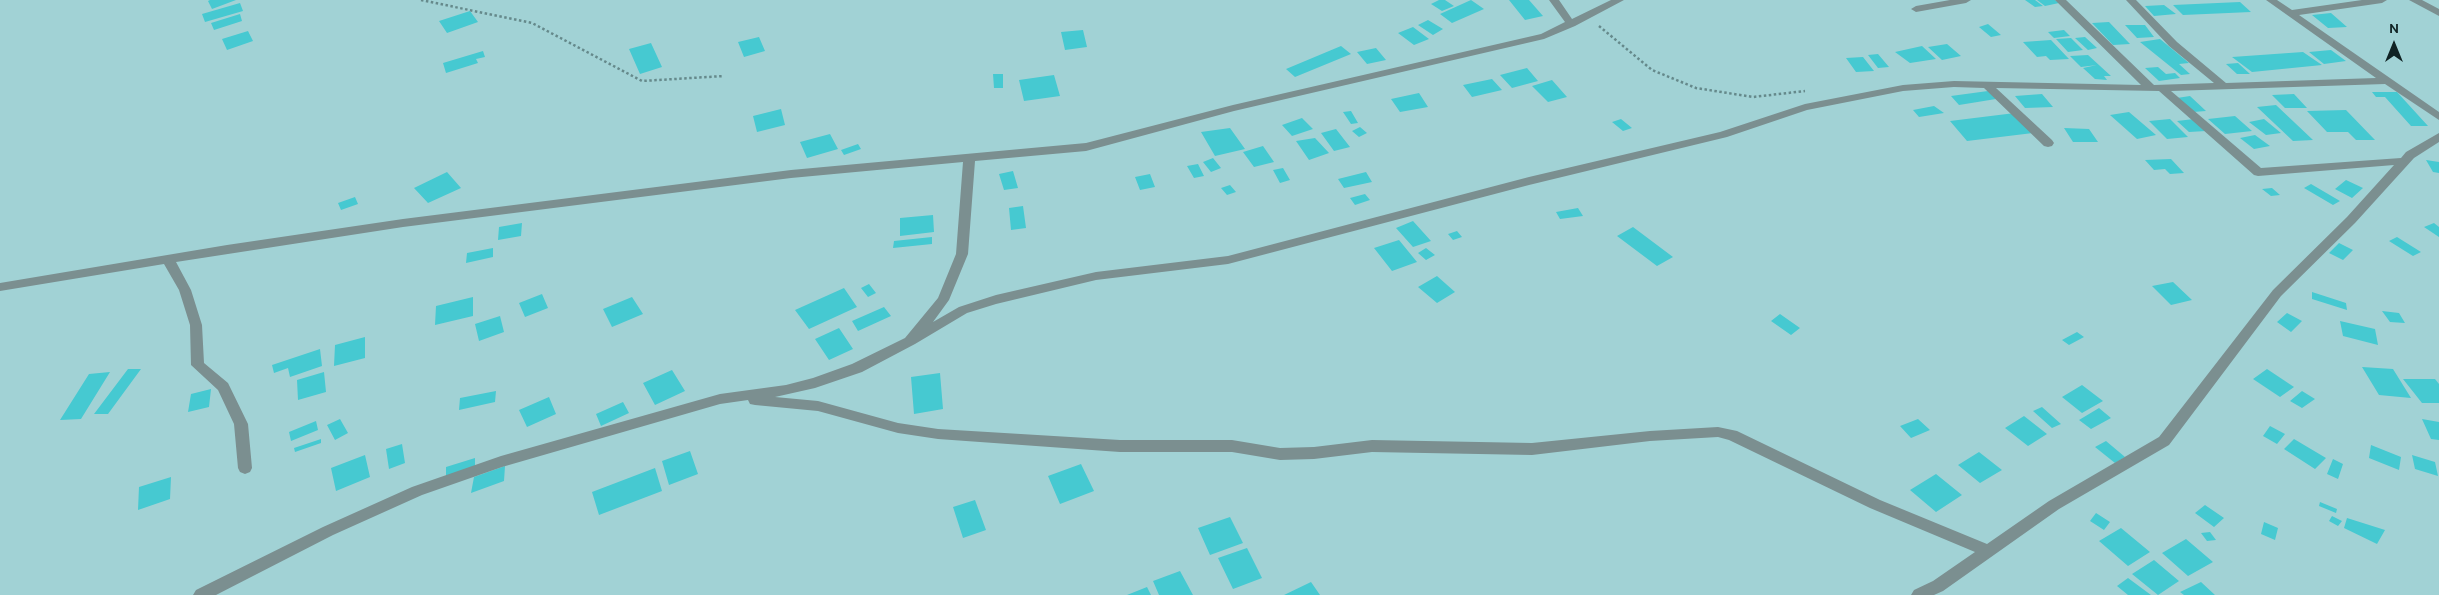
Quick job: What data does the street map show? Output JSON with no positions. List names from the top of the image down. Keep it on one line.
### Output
{"north":"top"}
